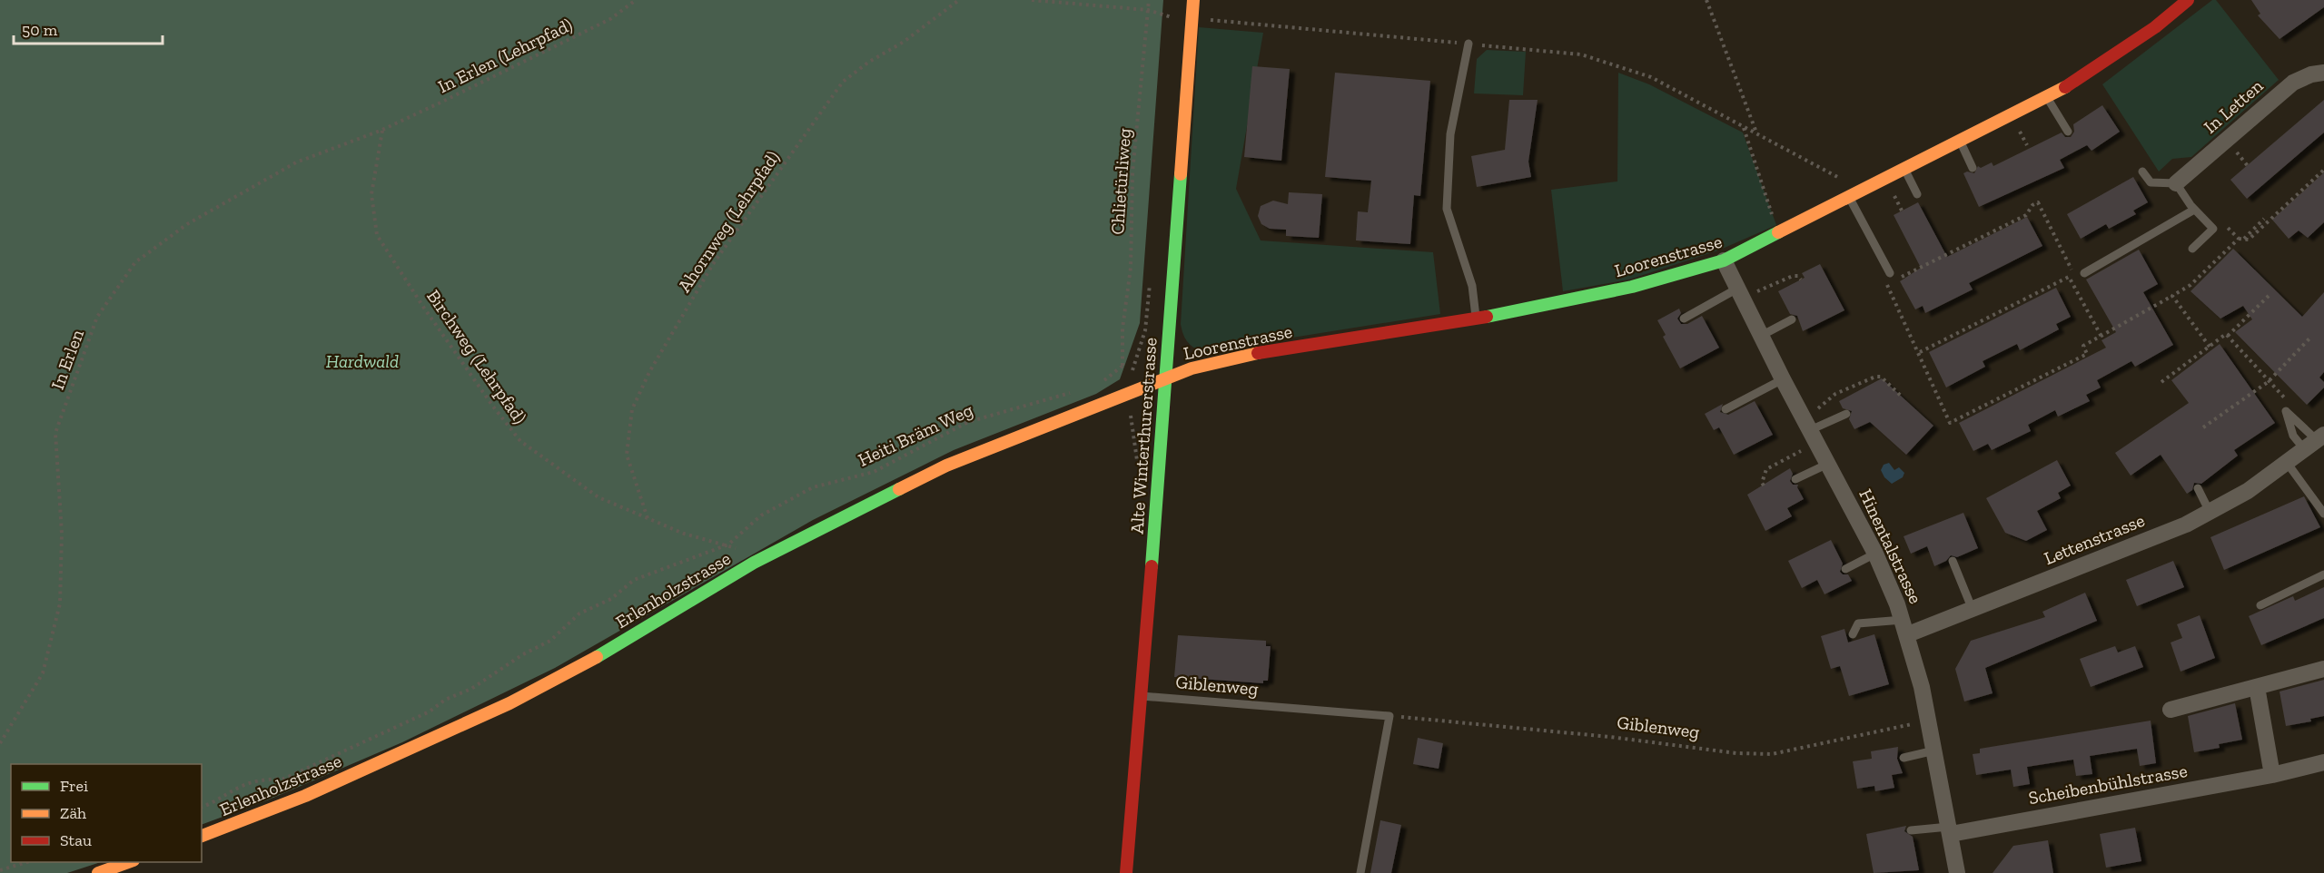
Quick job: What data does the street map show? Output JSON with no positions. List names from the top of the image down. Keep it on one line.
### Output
{"streets":{"street":["In Letten","Loorenstrasse","Alte Winterthurerstrasse","Lettenstrasse","Hinentalstrasse","Erlenholzstrasse","Scheibenbühlstrasse"],"lane":["Giblenweg"],"path":["In Erlen (Lehrpfad)","Chlietürliweg","Ahornweg (Lehrpfad)","Birchweg (Lehrpfad)","In Erlen","Heiti Bräm Weg"]},"crossings":[["In Erlen (Lehrpfad)","Birchweg (Lehrpfad)"],["In Erlen (Lehrpfad)","In Erlen"],["Ahornweg (Lehrpfad)","Birchweg (Lehrpfad)"],["Loorenstrasse","Alte Winterthurerstrasse"],["Loorenstrasse","Hinentalstrasse"],["Loorenstrasse","Erlenholzstrasse"],["Birchweg (Lehrpfad)","In Erlen"],["Birchweg (Lehrpfad)","Heiti Bräm Weg"],["Birchweg (Lehrpfad)","Erlenholzstrasse"],["Alte Winterthurerstrasse","Erlenholzstrasse"],["Alte Winterthurerstrasse","Giblenweg"],["Lettenstrasse","Hinentalstrasse"],["Hinentalstrasse","Scheibenbühlstrasse"]],"parks":["Hardwald"],"legend":["Frei","Zäh","Stau"],"scale_bar":"50 m"}
